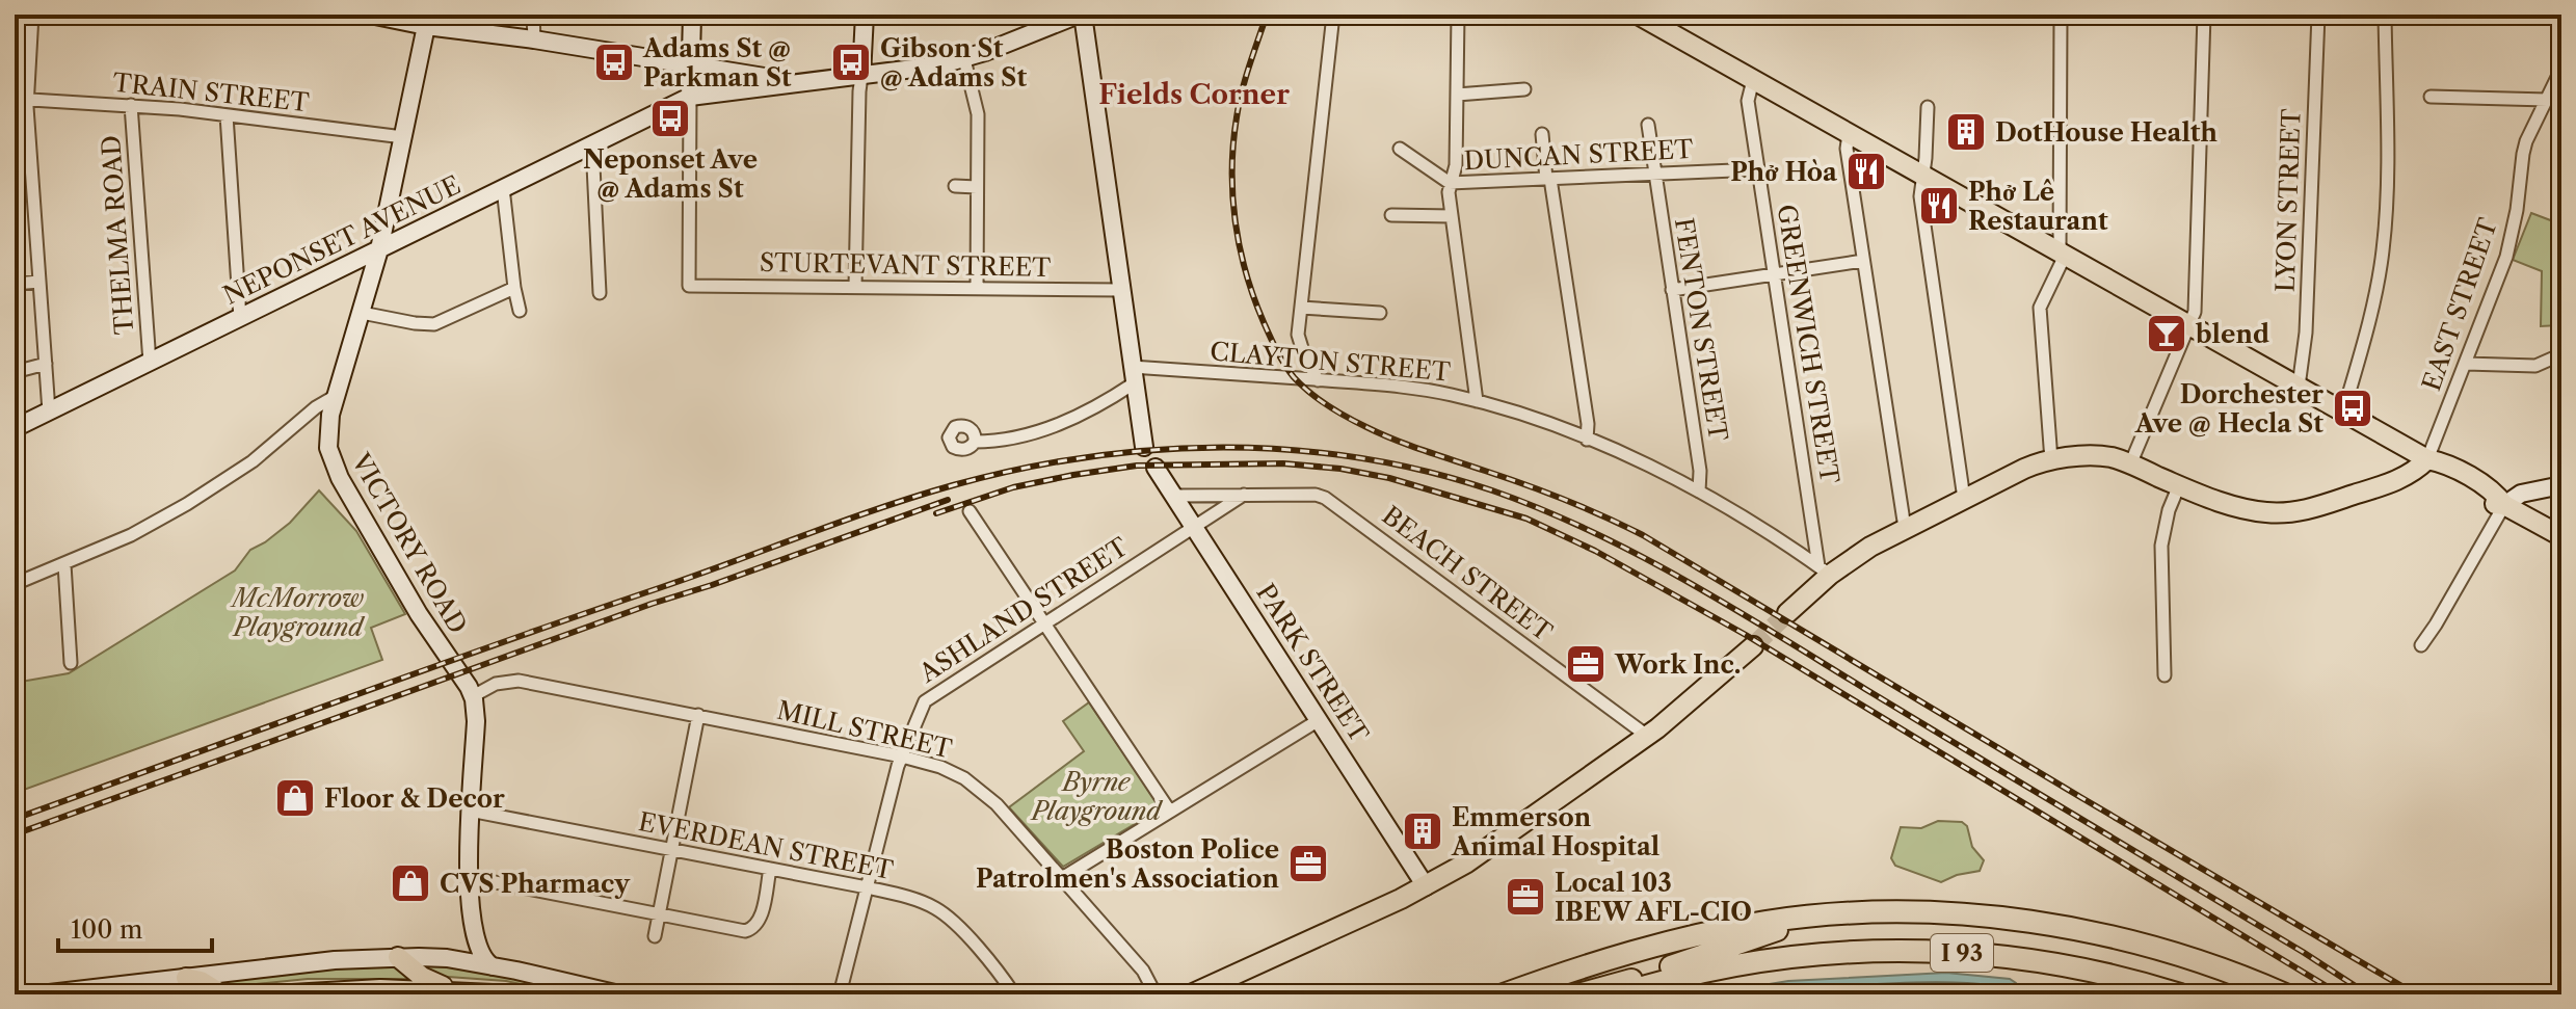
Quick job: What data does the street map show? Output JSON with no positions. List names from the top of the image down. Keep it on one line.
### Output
{"streets":{"highway":["I 93"],"main road":["NEPONSET AVENUE","VICTORY ROAD","PARK STREET"],"street":["TRAIN STREET","DUNCAN STREET","LYON STREET","THELMA ROAD","STURTEVANT STREET","EAST STREET","FENTON STREET","GREENWICH STREET","CLAYTON STREET","BEACH STREET","ASHLAND STREET","MILL STREET","EVERDEAN STREET"]},"crossings":[["TRAIN STREET","THELMA ROAD"],["TRAIN STREET","VICTORY ROAD"],["DUNCAN STREET","FENTON STREET"],["DUNCAN STREET","GREENWICH STREET"],["THELMA ROAD","NEPONSET AVENUE"],["NEPONSET AVENUE","STURTEVANT STREET"],["NEPONSET AVENUE","VICTORY ROAD"],["FENTON STREET","CLAYTON STREET"],["GREENWICH STREET","CLAYTON STREET"],["VICTORY ROAD","MILL STREET"],["BEACH STREET","PARK STREET"],["ASHLAND STREET","PARK STREET"],["ASHLAND STREET","MILL STREET"],["ASHLAND STREET","EVERDEAN STREET"]],"districts":["Fields Corner"],"parks":["McMorrow Playground","Byrne Playground"],"places":{"bus stop":["Adams St @ Parkman St","Gibson St @ Adams St","Neponset Ave @ Adams St","Dorchester Ave @ Hecla St"],"building":["DotHouse Health","Emmerson Animal Hospital"],"restaurant":["Phở Hòa","Phở Lê Restaurant"],"bar":["blend"],"office":["Work Inc.","Boston Police Patrolmen's Association","Local 103 IBEW AFL-CIO"],"shop":["Floor & Decor","CVS Pharmacy"]},"scale_bar":"100 m"}
